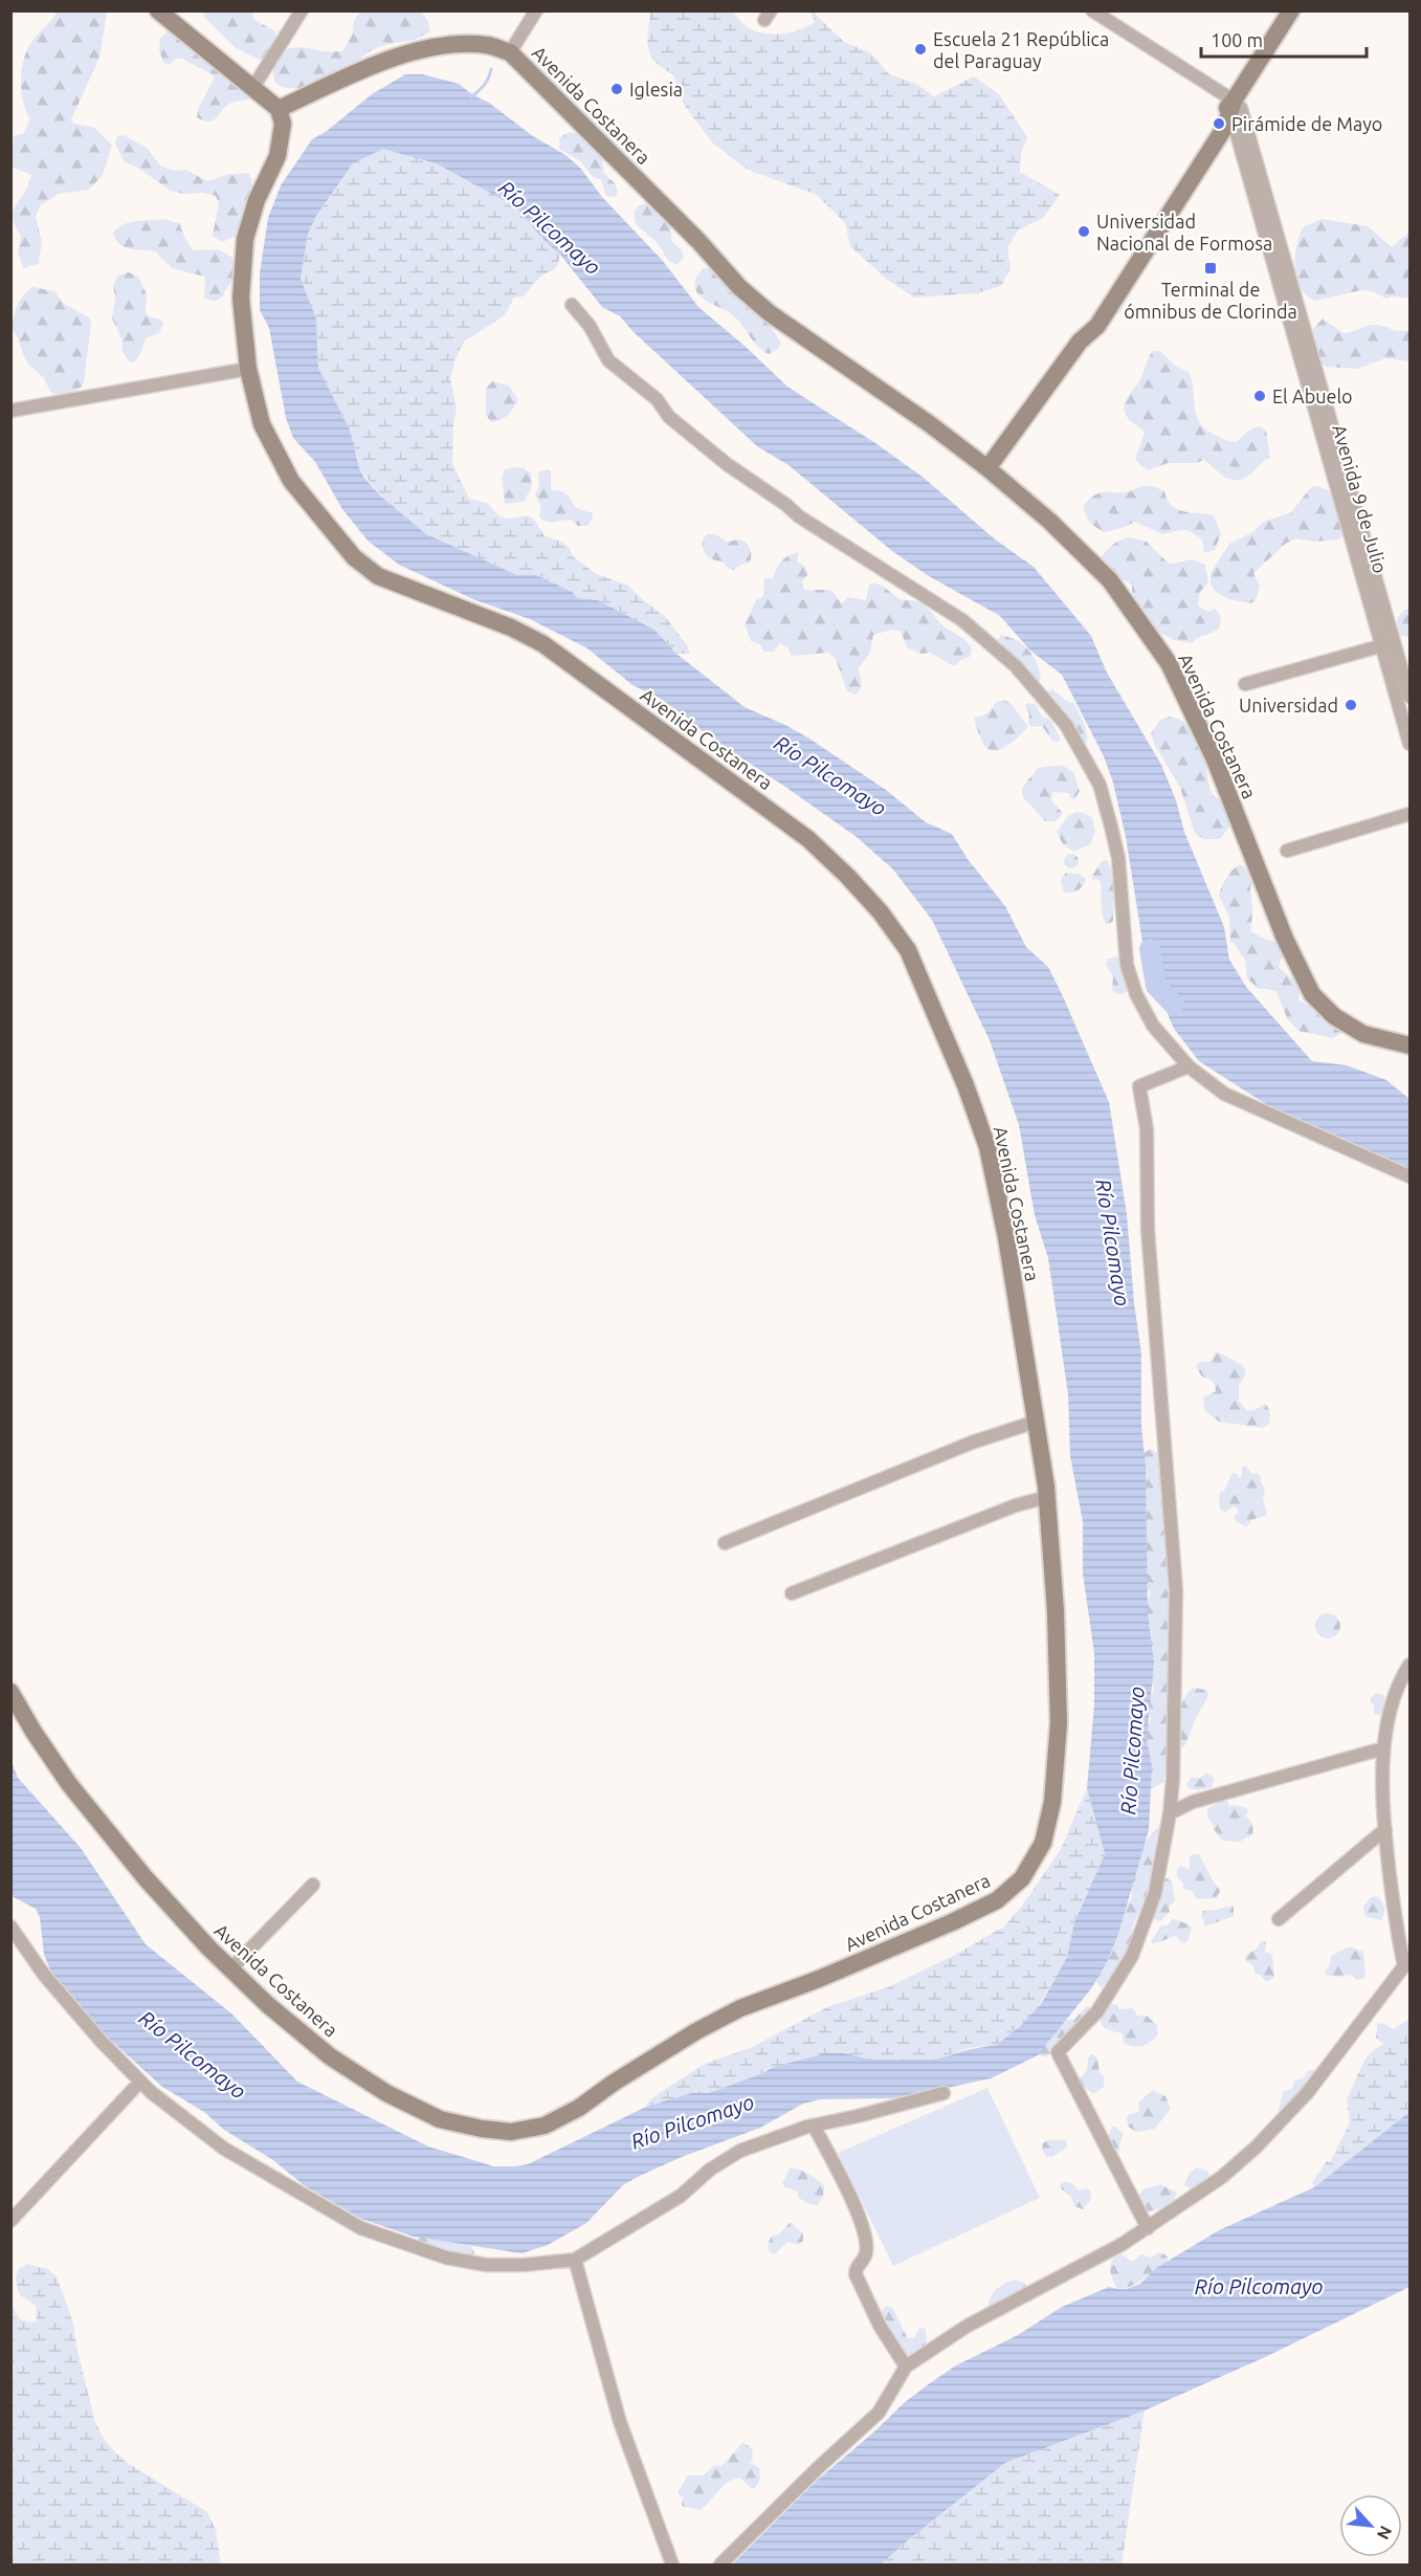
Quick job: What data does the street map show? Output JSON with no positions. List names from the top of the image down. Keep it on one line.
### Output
{"streets":{"street":["Avenida Costanera","Avenida 9 de Julio"]},"water":["Río Pilcomayo"],"places":{"other":["Escuela 21 República del Paraguay","Iglesia","Pirámide de Mayo","Universidad Nacional de Formosa","El Abuelo","Universidad"],"transit":["Terminal de ómnibus de Clorinda"]},"scale_bar":"100 m","north":"bottom right"}
